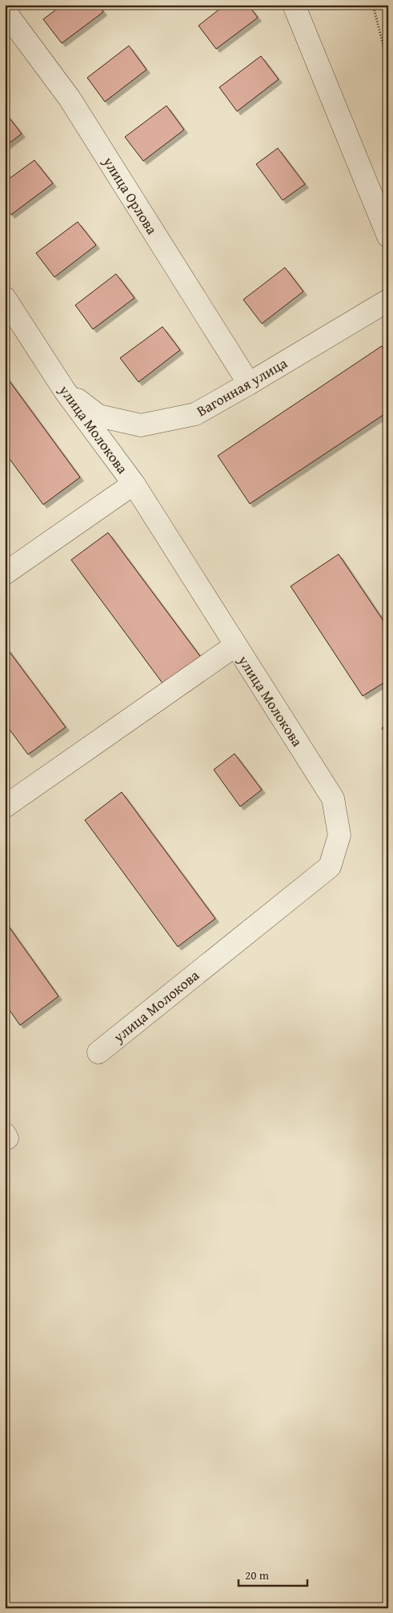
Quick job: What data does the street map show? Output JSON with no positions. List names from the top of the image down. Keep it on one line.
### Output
{"streets":{"street":["улица Орлова","Вагонная улица","улица Молокова"]},"crossings":[["улица Орлова","Вагонная улица"],["Вагонная улица","улица Молокова"]],"scale_bar":"20 m"}
